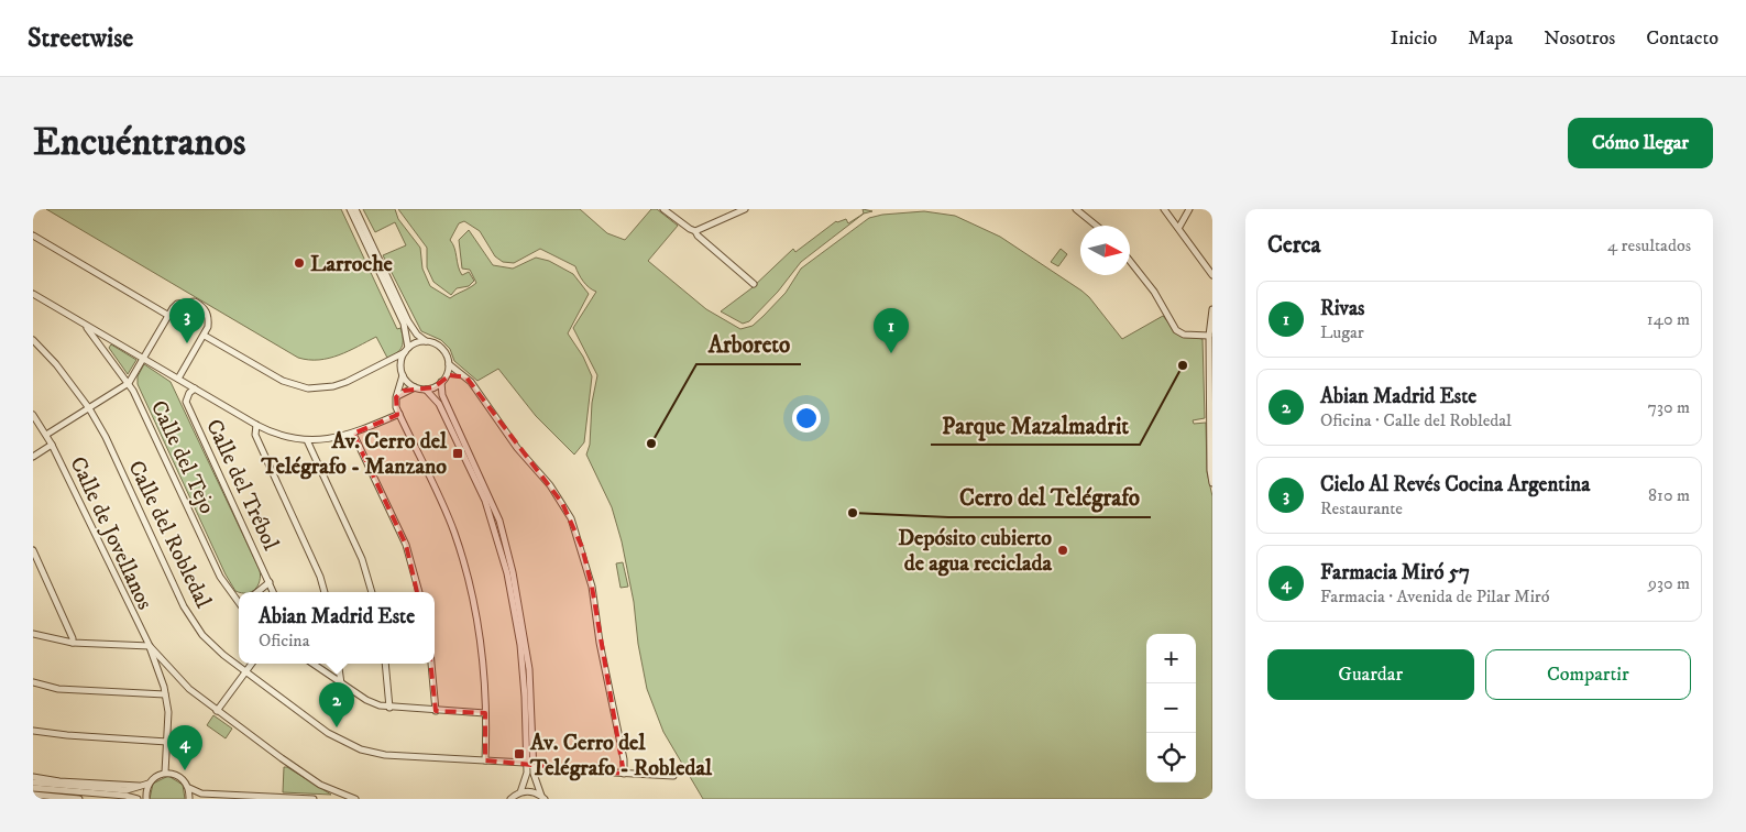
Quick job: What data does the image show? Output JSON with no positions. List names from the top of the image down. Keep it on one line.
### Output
{"streets":{"street":["Calle del Tejo","Calle del Trébol","Calle de Jovellanos","Calle del Robledal"]},"places":{"other":["Larroche","Parque Mazalmadrit","Arboreto","Cerro del Telégrafo","Depósito cubierto de agua reciclada"],"transit":["Av. Cerro del Telégrafo - Manzano","Av. Cerro del Telégrafo - Robledal"]},"north":"right","page":{"header":"Streetwise","nav":["Inicio","Mapa","Nosotros","Contacto"],"buttons":["Cómo llegar",["Guardar","Compartir"]],"title":"Encuéntranos","heading":["Cerca","4 resultados"],"list":[{"mark":"1","name":"Rivas","note":"Lugar","value":"140 m"},{"mark":"2","name":"Abian Madrid Este","note":"Oficina · Calle del Robledal","value":"730 m"},{"mark":"3","name":"Cielo Al Revés Cocina Argentina","note":"Restaurante","value":"810 m"},{"mark":"4","name":"Farmacia Miró 57","note":"Farmacia · Avenida de Pilar Miró","value":"930 m"}],"pins":["3","1","2","4"],"popup":["Abian Madrid Este","Oficina"],"map_buttons":["+","−"]}}
